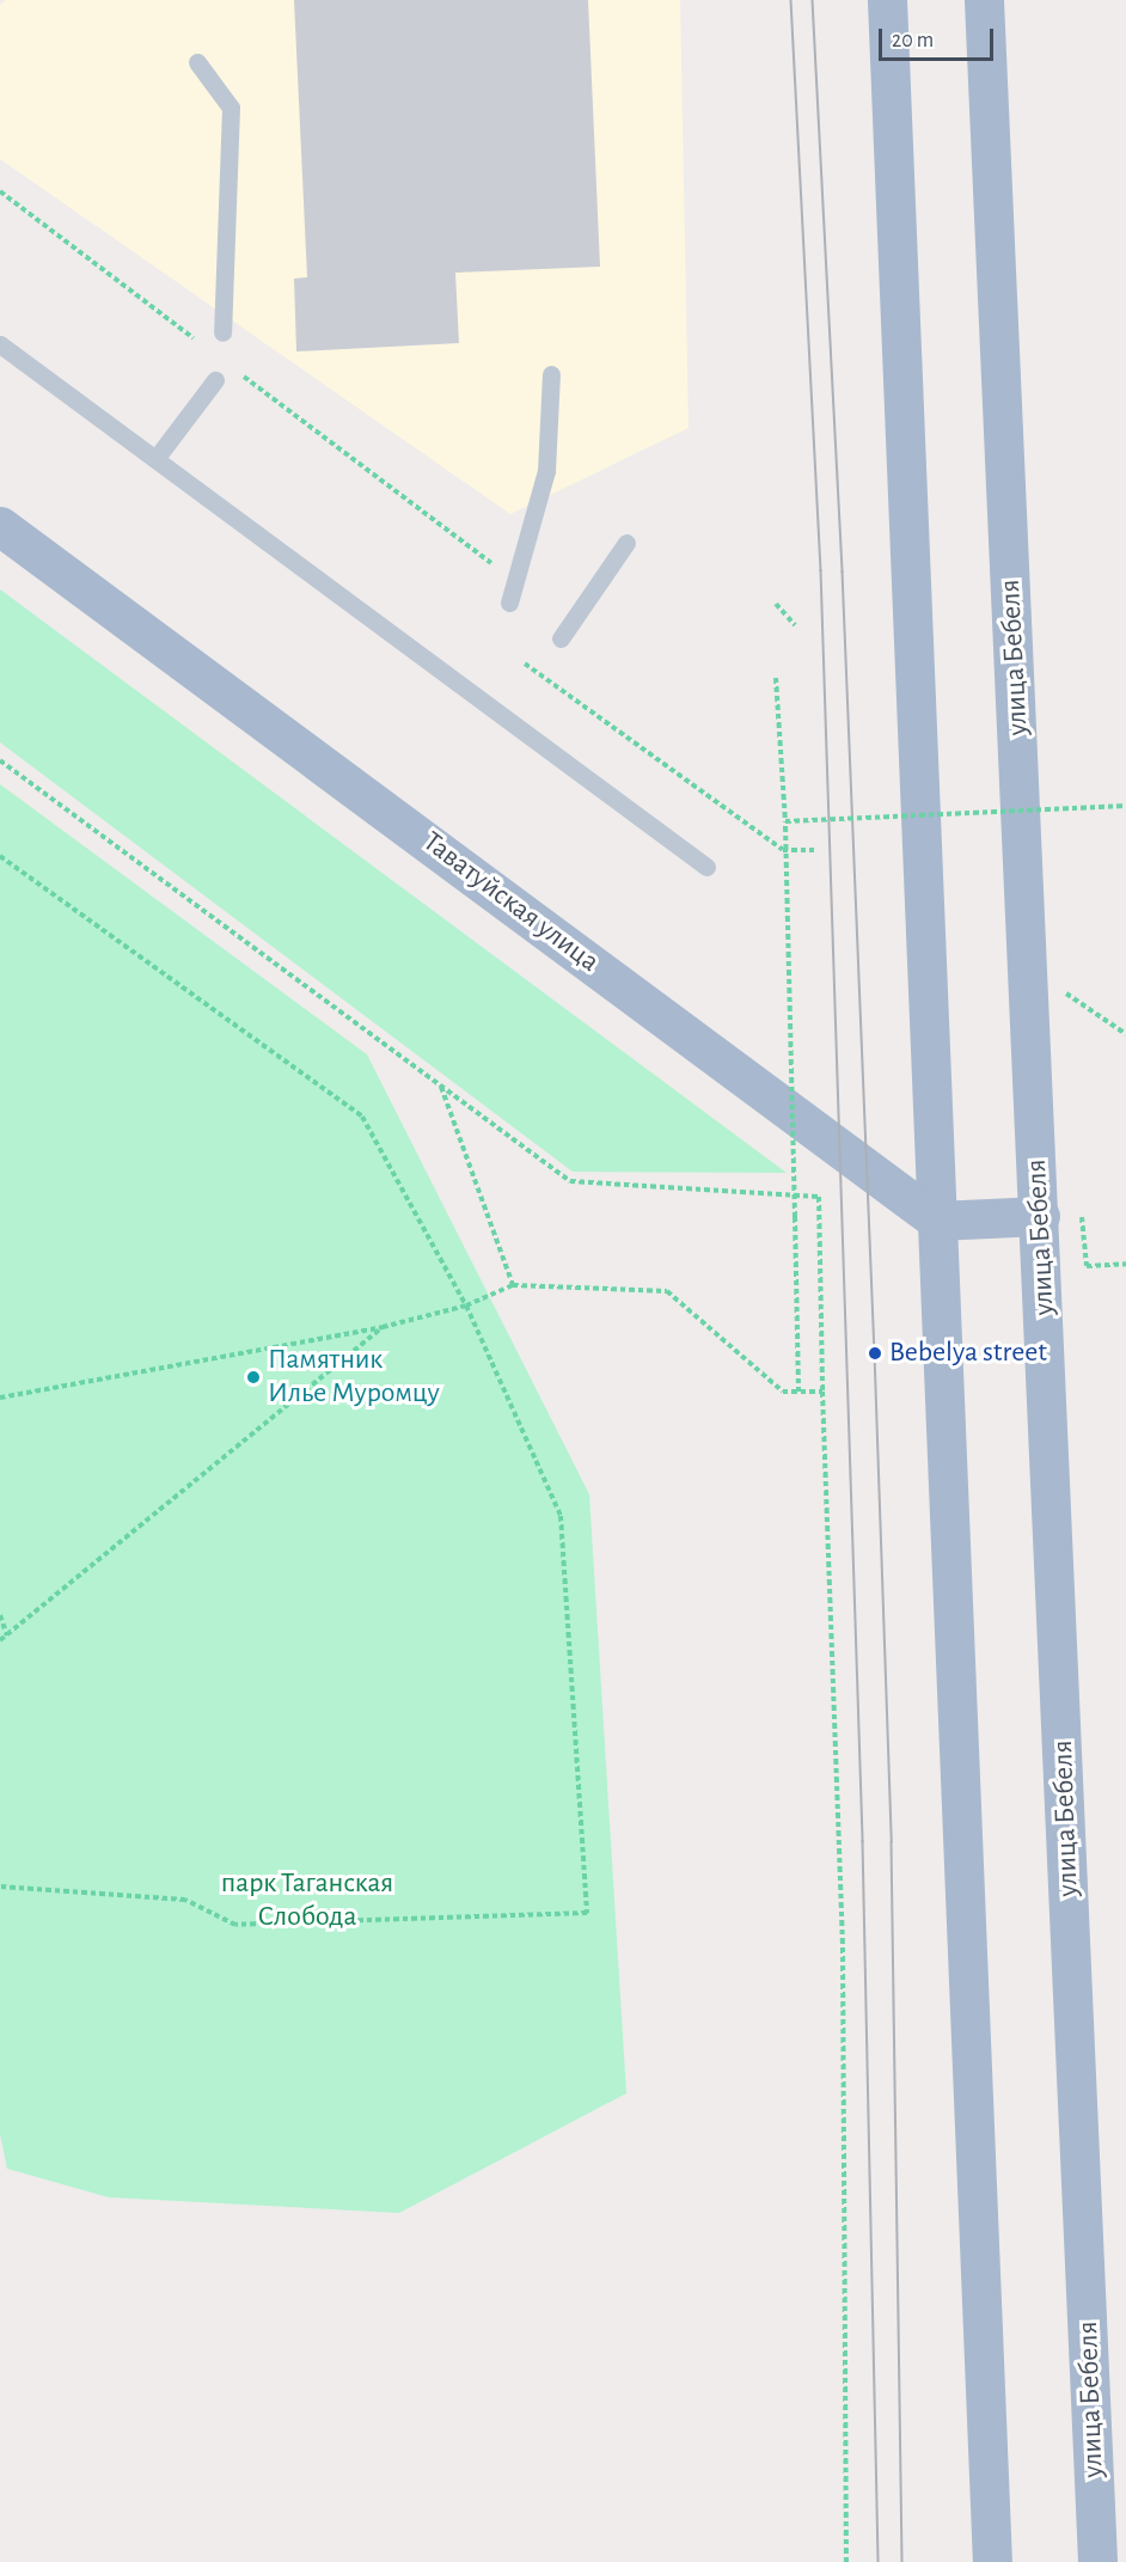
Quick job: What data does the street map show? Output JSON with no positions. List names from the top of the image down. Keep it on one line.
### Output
{"streets":{"main road":["улица Бебеля","Таватуйская улица"]},"parks":["парк Таганская Слобода"],"places":["Bebelya street","Памятник Илье Муромцу"],"scale_bar":"20 m"}
